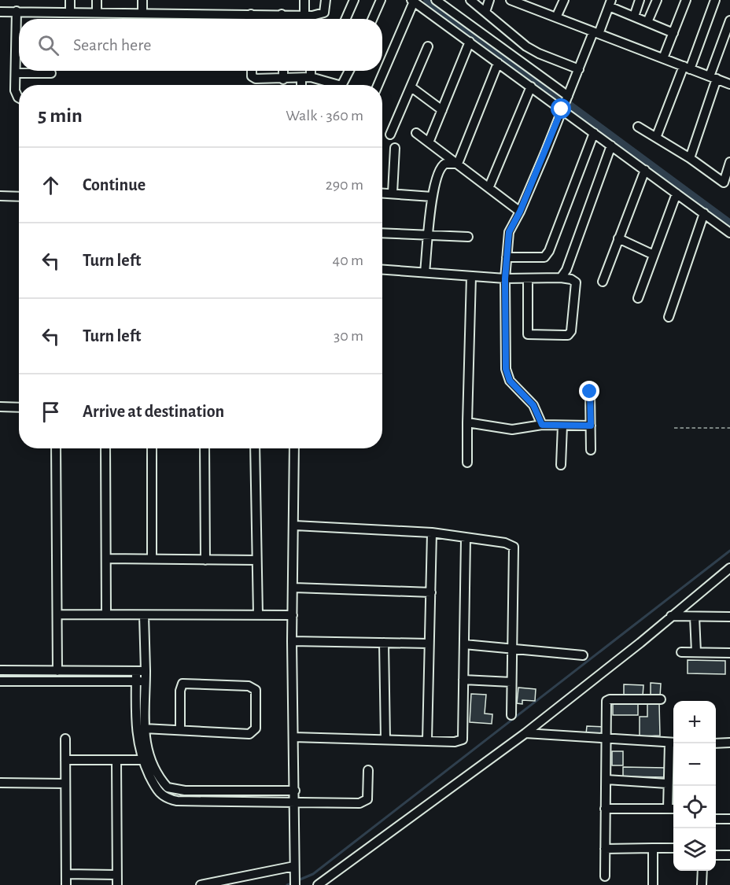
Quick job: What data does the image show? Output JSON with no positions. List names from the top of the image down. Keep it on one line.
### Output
{"page":{"search":"Search here","heading":["5 min","Walk · 360 m"],"list":[["Continue","290 m"],["Turn left","40 m"],["Turn left","30 m"],"Arrive at destination"],"map_buttons":["+","−"]}}
